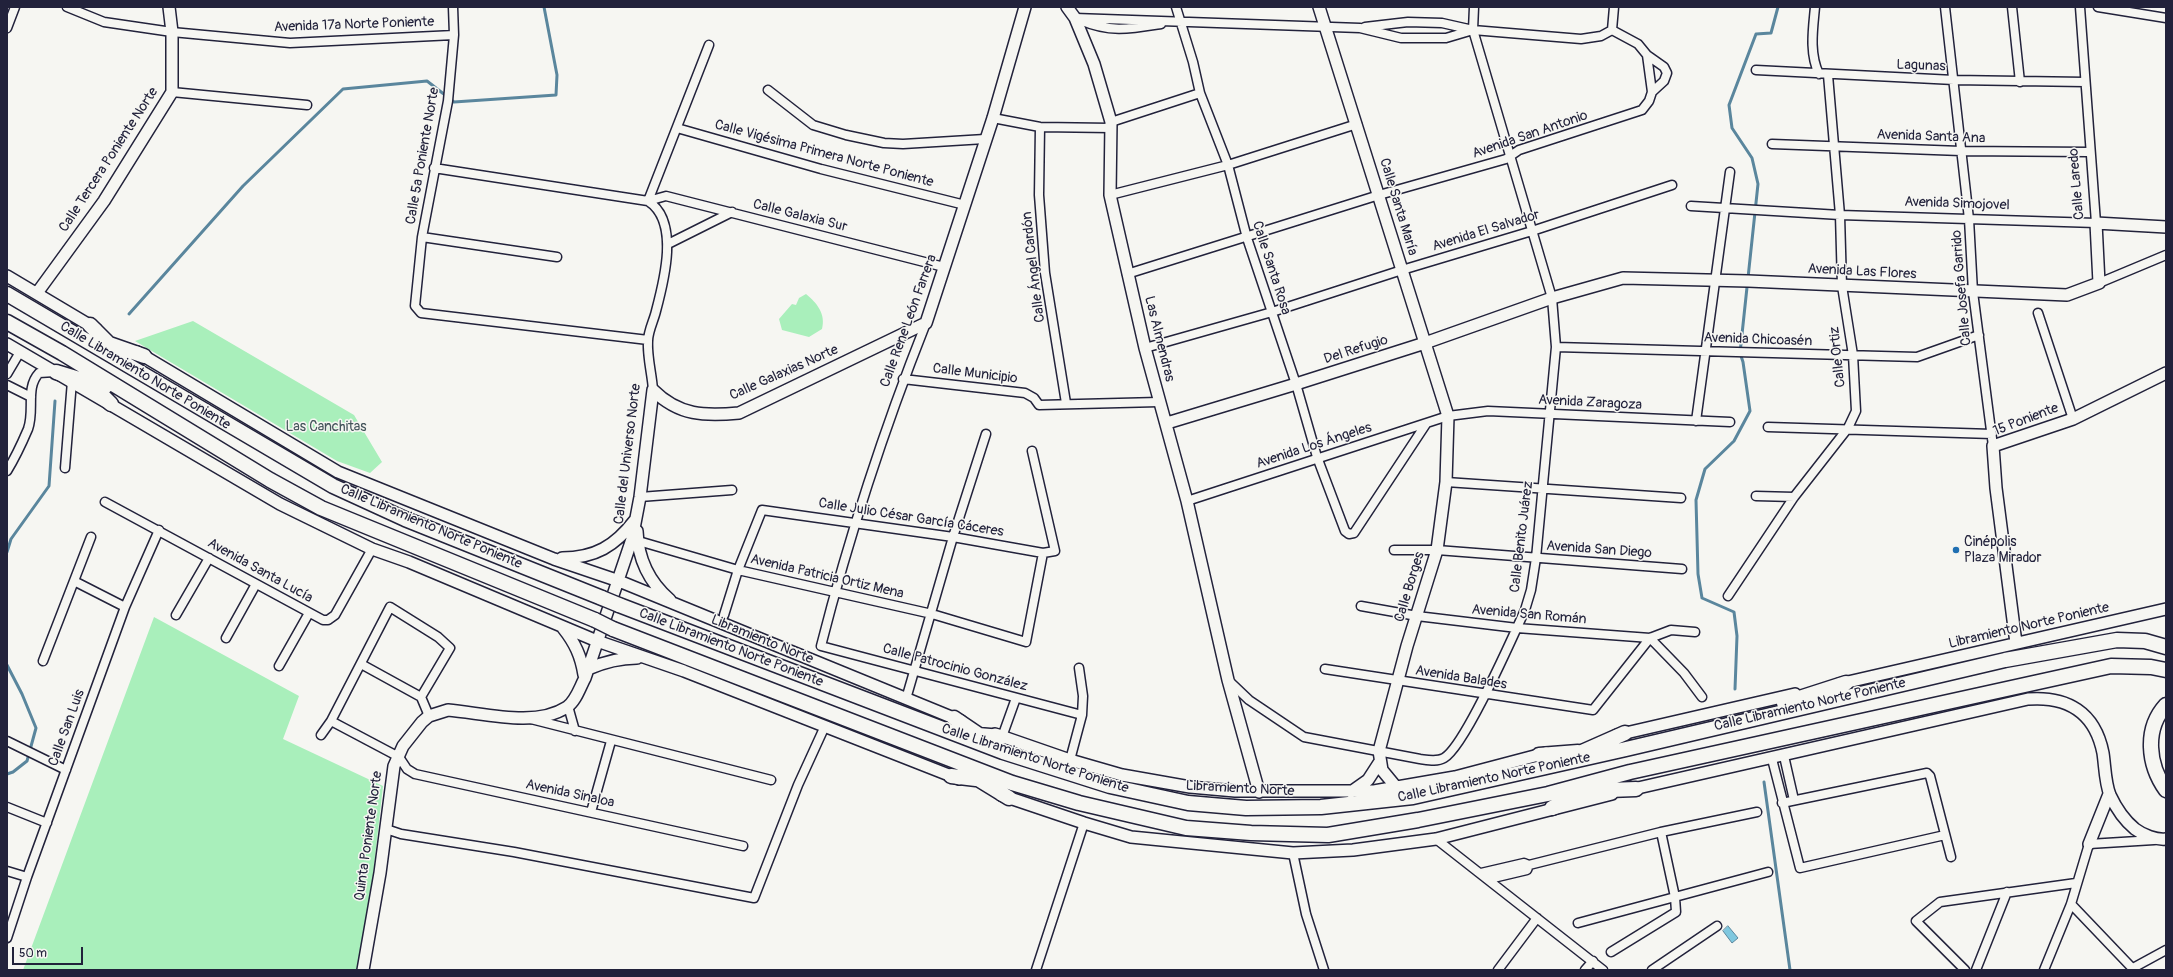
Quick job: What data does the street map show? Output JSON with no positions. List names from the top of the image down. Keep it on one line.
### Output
{"streets":{"highway":["Calle Libramiento Norte Poniente"],"street":["Avenida 17a Norte Poniente","Lagunas","Avenida San Antonio","Avenida Santa Ana","Calle Vigésima Primera Norte Poniente","Calle 5a Poniente Norte","Calle Tercera Poniente Norte","Calle Laredo","Avenida Simojovel","Calle Santa María","Calle Galaxia Sur","Avenida El Salvador","Calle Ángel Cardón","Calle Santa Rosa","Avenida Las Flores","Calle Josefa Garrido","Calle Rene León Farrera","Las Almendras","Avenida Chicoasén","Del Refugio","Calle Ortiz","Calle Galaxias Norte","Calle Municipio","Avenida Zaragoza","15 Poniente","Avenida Los Ángeles","Calle del Universo Norte","Calle Julio César García Cáceres","Calle Benito Juárez","Avenida San Diego","Avenida Santa Lucía","Avenida Patricia Ortiz Mena","Calle Borges","Avenida San Román","Libramiento Norte Poniente","Libramiento Norte","Calle Patrocinio González","Avenida Balades","Calle San Luis","Avenida Sinaloa","Quinta Poniente Norte"]},"crossings":[["Avenida 17a Norte Poniente","Calle 5a Poniente Norte"],["Avenida 17a Norte Poniente","Calle Tercera Poniente Norte"],["Lagunas","Calle Laredo"],["Lagunas","Calle Josefa Garrido"],["Lagunas","Calle Ortiz"],["Avenida San Antonio","Calle Santa María"],["Avenida San Antonio","Calle Santa Rosa"],["Avenida San Antonio","Las Almendras"],["Avenida San Antonio","Calle Benito Juárez"],["Avenida Santa Ana","Calle Laredo"],["Avenida Santa Ana","Calle Josefa Garrido"],["Avenida Santa Ana","Calle Ortiz"],["Calle Vigésima Primera Norte Poniente","Calle Rene León Farrera"],["Calle 5a Poniente Norte","Calle del Universo Norte"],["Calle Tercera Poniente Norte","Libramiento Norte"],["Calle Laredo","Avenida Simojovel"],["Calle Laredo","Avenida Las Flores"],["Avenida Simojovel","Calle Josefa Garrido"],["Avenida Simojovel","Calle Ortiz"],["Calle Santa María","Avenida El Salvador"],["Calle Santa María","Del Refugio"],["Calle Santa María","Avenida Zaragoza"],["Calle Santa María","Avenida Los Ángeles"],["Calle Santa María","Calle Borges"],["Calle Galaxia Sur","Calle Rene León Farrera"],["Calle Galaxia Sur","Calle del Universo Norte"],["Avenida El Salvador","Calle Santa Rosa"],["Avenida El Salvador","Las Almendras"],["Avenida El Salvador","Calle Benito Juárez"],["Calle Ángel Cardón","Calle Municipio"],["Calle Santa Rosa","Del Refugio"],["Calle Santa Rosa","Avenida Los Ángeles"],["Avenida Las Flores","Calle Josefa Garrido"],["Avenida Las Flores","Del Refugio"],["Avenida Las Flores","Calle Ortiz"],["Avenida Las Flores","Calle Benito Juárez"],["Calle Josefa Garrido","Avenida Chicoasén"],["Calle Josefa Garrido","15 Poniente"],["Calle Rene León Farrera","Calle Galaxias Norte"],["Calle Rene León Farrera","Calle Municipio"],["Calle Rene León Farrera","Calle Julio César García Cáceres"],["Calle Rene León Farrera","Avenida Patricia Ortiz Mena"],["Calle Rene León Farrera","Calle Patrocinio González"],["Las Almendras","Del Refugio"],["Las Almendras","Calle Municipio"],["Las Almendras","Avenida Los Ángeles"],["Las Almendras","Libramiento Norte"],["Avenida Chicoasén","Calle Ortiz"],["Avenida Chicoasén","Calle Benito Juárez"],["Del Refugio","Calle Benito Juárez"],["Calle Galaxias Norte","Calle del Universo Norte"],["Calle Libramiento Norte Poniente","Libramiento Norte"],["Avenida Zaragoza","Avenida Los Ángeles"],["Avenida Zaragoza","Calle Benito Juárez"],["Avenida Zaragoza","Calle Borges"],["15 Poniente","Libramiento Norte Poniente"],["Avenida Los Ángeles","Calle Borges"],["Calle del Universo Norte","Avenida Patricia Ortiz Mena"],["Calle del Universo Norte","Libramiento Norte"],["Calle del Universo Norte","Quinta Poniente Norte"],["Calle Julio César García Cáceres","Avenida Patricia Ortiz Mena"],["Calle Benito Juárez","Avenida San Diego"],["Calle Benito Juárez","Calle Borges"],["Calle Benito Juárez","Avenida San Román"],["Calle Benito Juárez","Avenida Balades"],["Avenida San Diego","Calle Borges"],["Avenida Santa Lucía","Calle San Luis"],["Calle Borges","Avenida San Román"],["Calle Borges","Libramiento Norte"],["Calle Borges","Avenida Balades"],["Avenida San Román","Avenida Balades"],["Libramiento Norte Poniente","Libramiento Norte"],["Avenida Sinaloa","Quinta Poniente Norte"]],"parks":["Las Canchitas"],"places":["Cinépolis Plaza Mirador"],"scale_bar":"50 m"}
